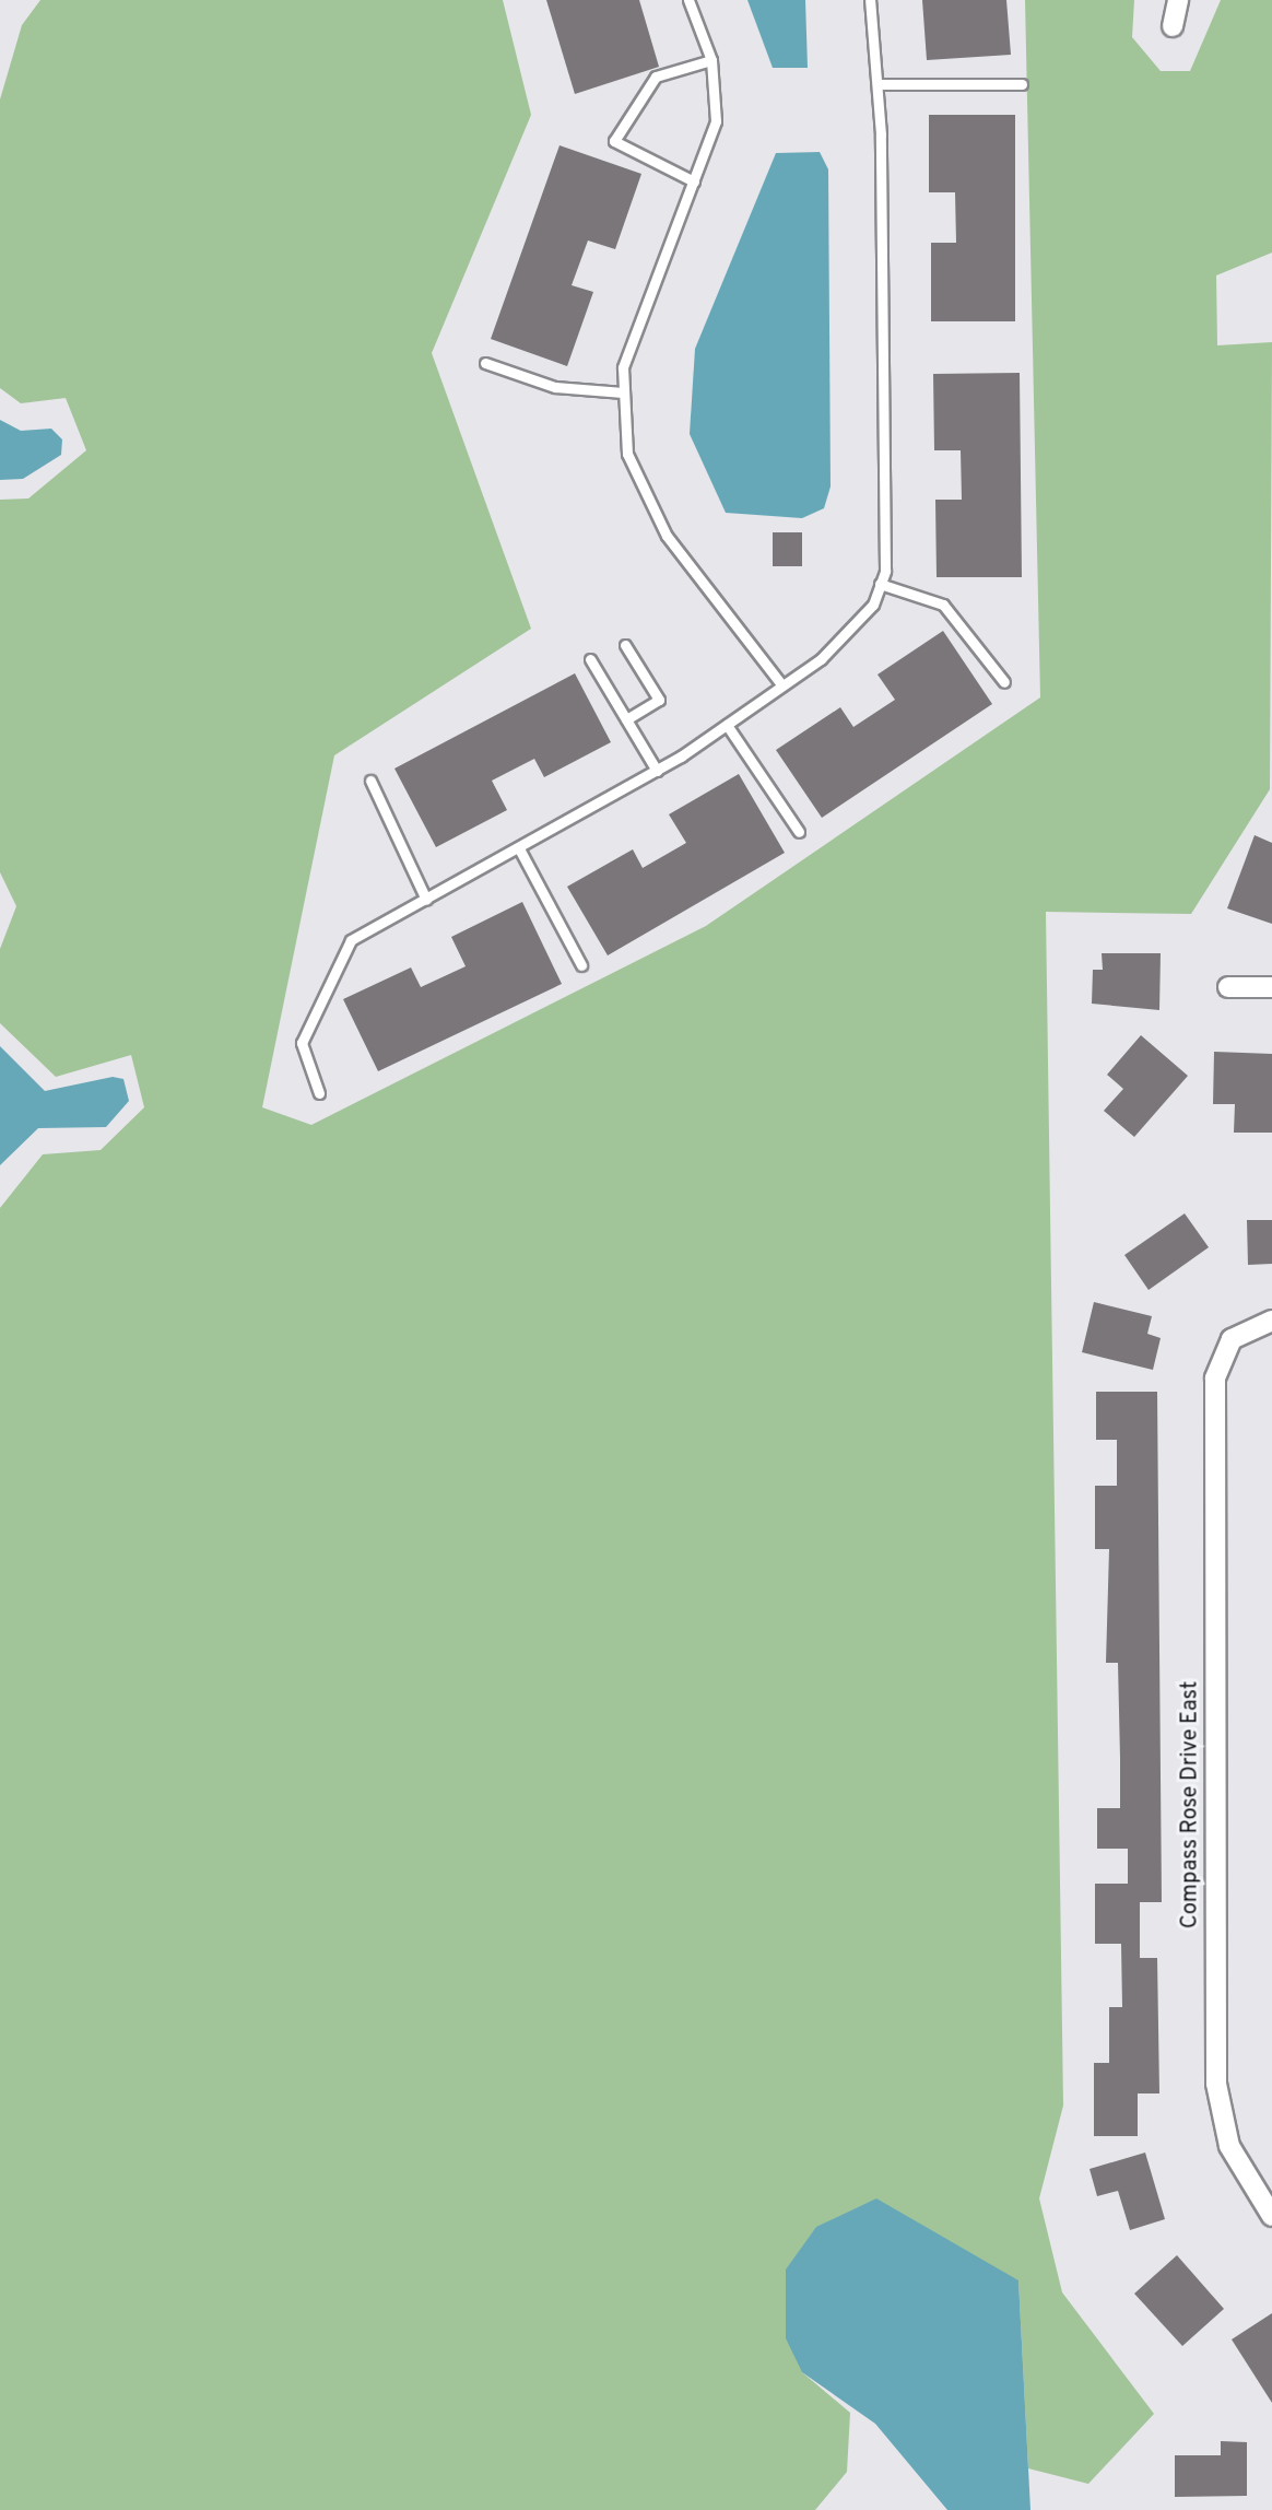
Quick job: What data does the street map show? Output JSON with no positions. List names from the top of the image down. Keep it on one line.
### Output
{"streets":{"street":["Compass Rose Drive East"]}}
